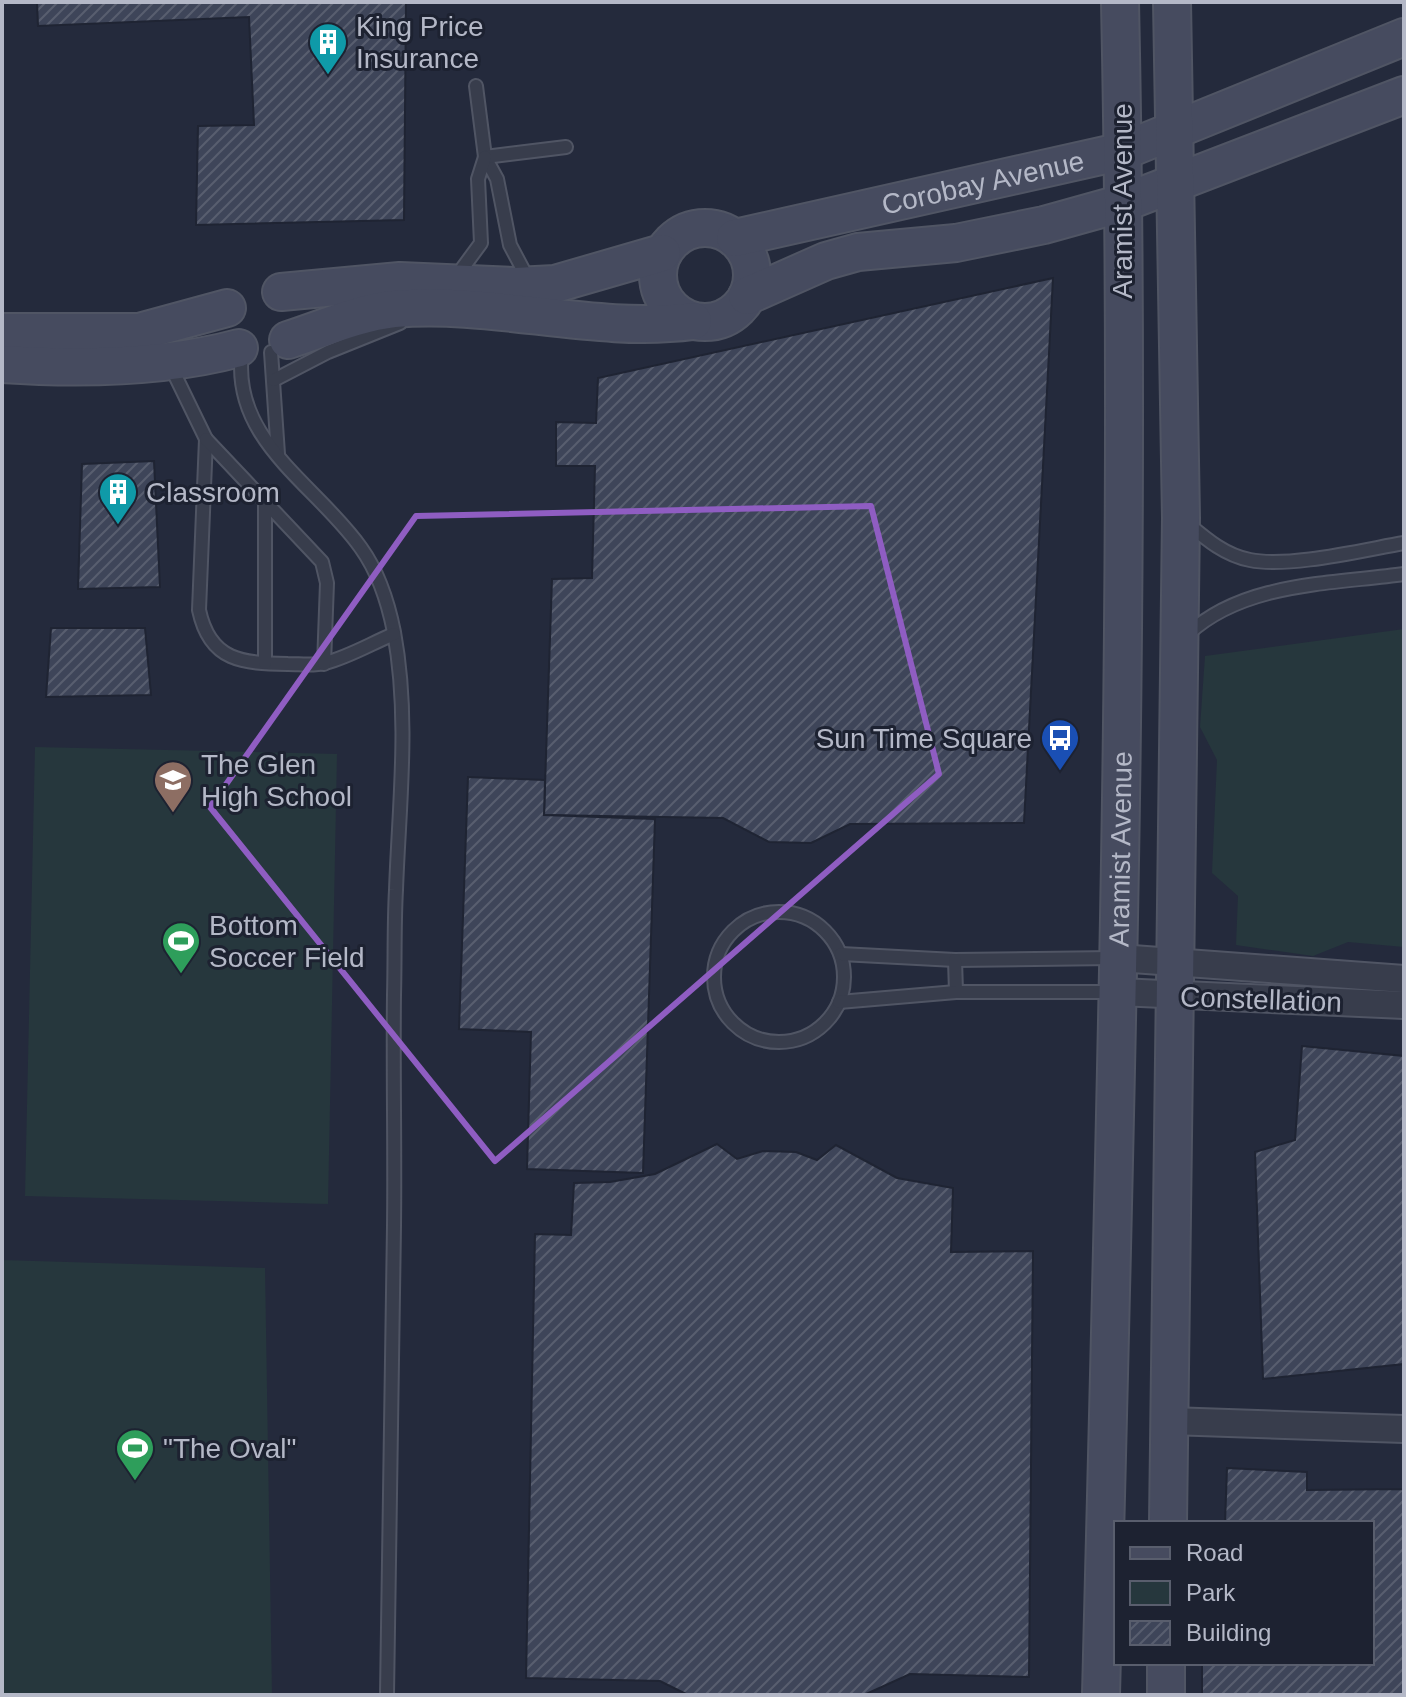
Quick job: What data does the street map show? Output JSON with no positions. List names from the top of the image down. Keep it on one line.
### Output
{"streets":{"street":["Corobay Avenue","Aramist Avenue","Constellation"]},"crossings":[["Corobay Avenue","Aramist Avenue"],["Aramist Avenue","Constellation"]],"places":{"building":["King Price Insurance","Classroom"],"bus stop":["Sun Time Square"],"school or university":["The Glen High School"],"sports":["Bottom Soccer Field","\"The Oval\""]},"legend":["Road","Park","Building"]}
